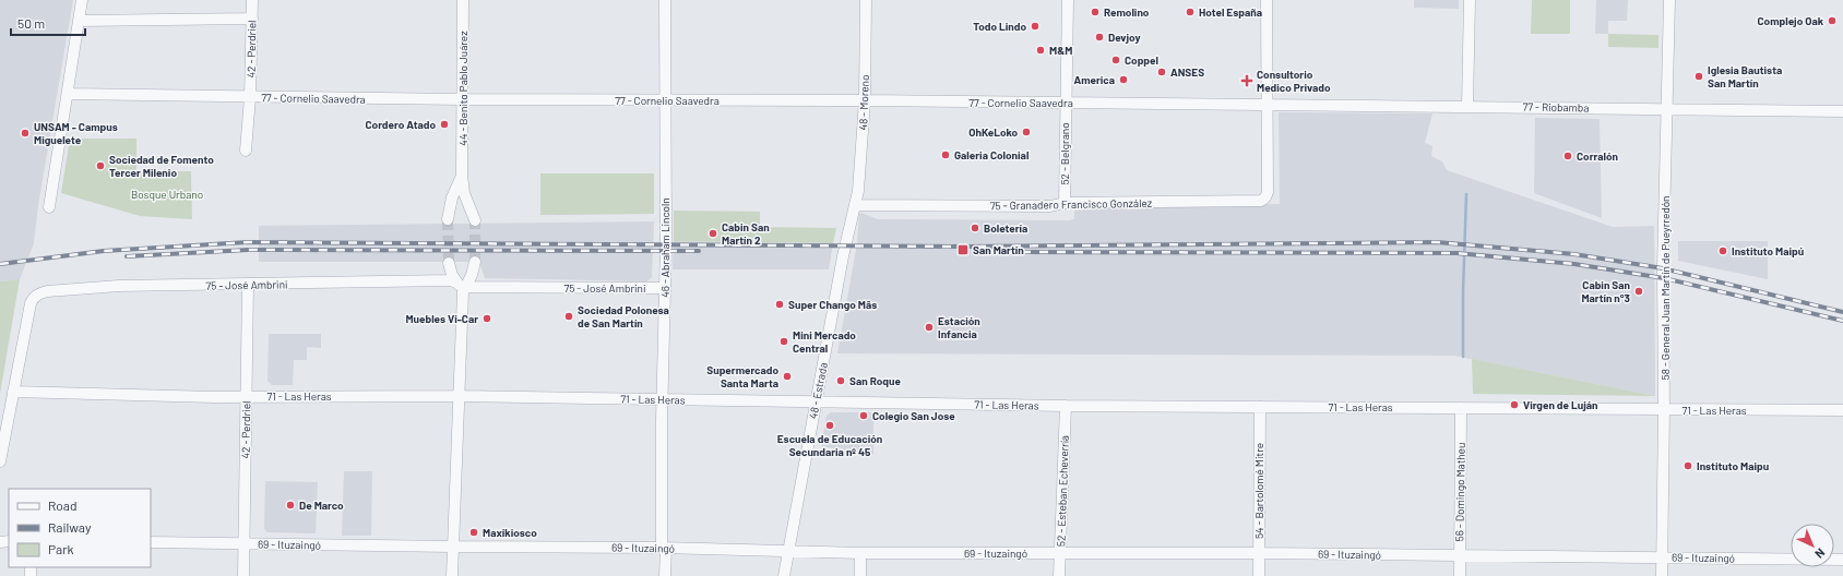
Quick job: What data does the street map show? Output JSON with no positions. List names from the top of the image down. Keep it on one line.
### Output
{"streets":{"street":["42 - Perdriel","44 - Benito Pablo Juárez","77 - Cornelio Saavedra","48 - Moreno","77 - Riobamba","52 - Belgrano","75 - Granadero Francisco González","46 - Abraham Lincoln","75 - José Ambrini","58 - General Juan Martín de Pueyrredón","48 - Estrada","71 - Las Heras","52 - Esteban Echeverría","54 - Bartolomé Mitre","56 - Domingo Matheu","69 - Ituzaingó"]},"crossings":[["42 - Perdriel","77 - Cornelio Saavedra"],["42 - Perdriel","75 - José Ambrini"],["42 - Perdriel","71 - Las Heras"],["42 - Perdriel","69 - Ituzaingó"],["44 - Benito Pablo Juárez","77 - Cornelio Saavedra"],["77 - Cornelio Saavedra","48 - Moreno"],["77 - Cornelio Saavedra","77 - Riobamba"],["77 - Cornelio Saavedra","52 - Belgrano"],["77 - Cornelio Saavedra","75 - Granadero Francisco González"],["77 - Cornelio Saavedra","46 - Abraham Lincoln"],["48 - Moreno","75 - Granadero Francisco González"],["48 - Moreno","48 - Estrada"],["77 - Riobamba","75 - Granadero Francisco González"],["77 - Riobamba","58 - General Juan Martín de Pueyrredón"],["52 - Belgrano","75 - Granadero Francisco González"],["75 - Granadero Francisco González","48 - Estrada"],["46 - Abraham Lincoln","75 - José Ambrini"],["46 - Abraham Lincoln","71 - Las Heras"],["46 - Abraham Lincoln","69 - Ituzaingó"],["75 - José Ambrini","71 - Las Heras"],["58 - General Juan Martín de Pueyrredón","71 - Las Heras"],["58 - General Juan Martín de Pueyrredón","69 - Ituzaingó"],["48 - Estrada","71 - Las Heras"],["48 - Estrada","69 - Ituzaingó"],["71 - Las Heras","52 - Esteban Echeverría"],["71 - Las Heras","54 - Bartolomé Mitre"],["71 - Las Heras","56 - Domingo Matheu"],["52 - Esteban Echeverría","69 - Ituzaingó"],["54 - Bartolomé Mitre","69 - Ituzaingó"],["56 - Domingo Matheu","69 - Ituzaingó"]],"parks":["Bosque Urbano"],"places":{"other":["Remolino","Hotel España","Complejo Oak","Todo Lindo","Devjoy","M&M","Coppel","ANSES","Iglesia Bautista San Martín","America","Cordero Atado","OhKeLoko","UNSAM - Campus Miguelete","Galeria Colonial","Corralón","Sociedad de Fomento Tercer Milenio","Boletería","Cabin San Martín 2","Instituto Maipú","Cabin San Martín n°3","Super Chango Mâs","Sociedad Polonesa de San Martín","Muebles Vi-Car","Estación Infancia","Mini Mercado Central","Supermercado Santa Marta","San Roque","Virgen de Luján","Colegio San Jose","Escuela de Educación Secundaria nº 45","Instituto Maipu","De Marco","Maxikiosco"],"health":["Consultorio Medico Privado"],"transit":["San Martín"]},"legend":["Road","Railway","Park"],"scale_bar":"50 m","north":"bottom right"}
